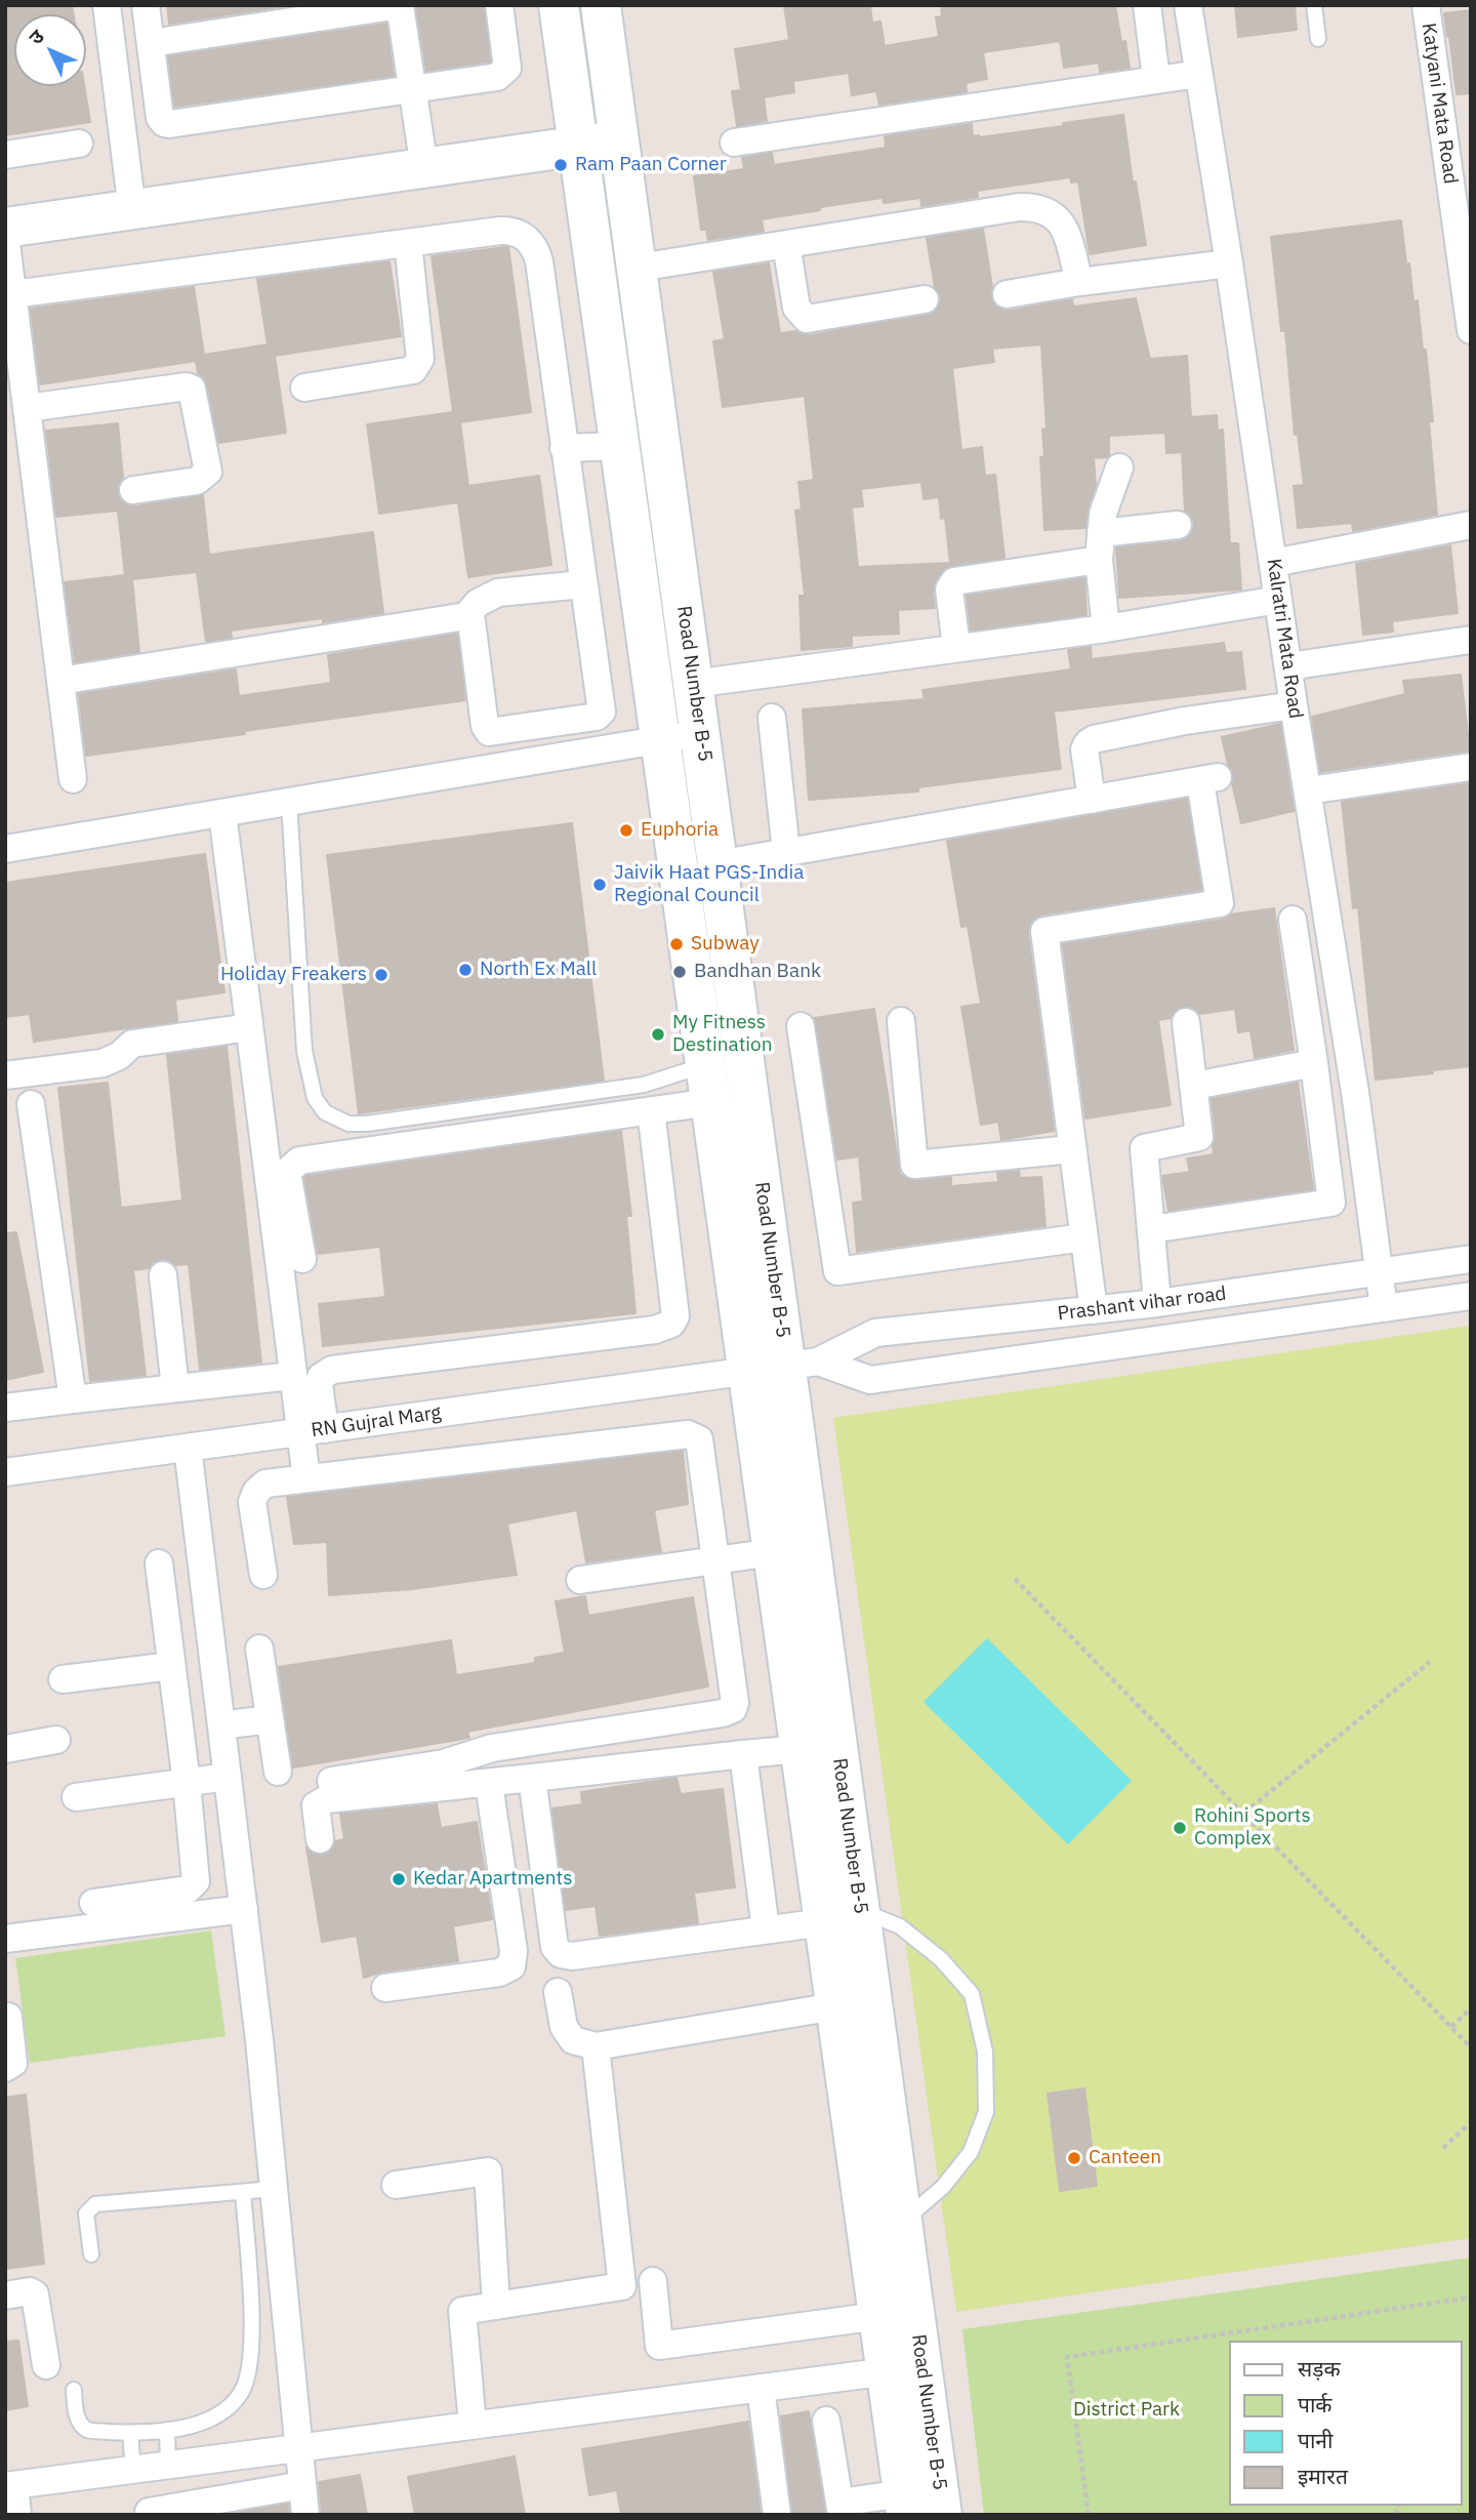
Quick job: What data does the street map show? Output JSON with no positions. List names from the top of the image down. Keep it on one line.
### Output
{"streets":{"street":["Katyani Mata Road","Kalratri Mata Road","Road Number B-5","Prashant vihar road","RN Gujral Marg"]},"crossings":[["Kalratri Mata Road","Prashant vihar road"],["Road Number B-5","Prashant vihar road"],["Prashant vihar road","RN Gujral Marg"]],"parks":["District Park"],"places":["Ram Paan Corner","Euphoria","Jaivik Haat PGS-India Regional Council","Subway","North Ex Mall","Bandhan Bank","Holiday Freakers","My Fitness Destination","Rohini Sports Complex","Kedar Apartments","Canteen"],"legend":["सड़क","पार्क","पानी","इमारत"],"north":"top left"}
